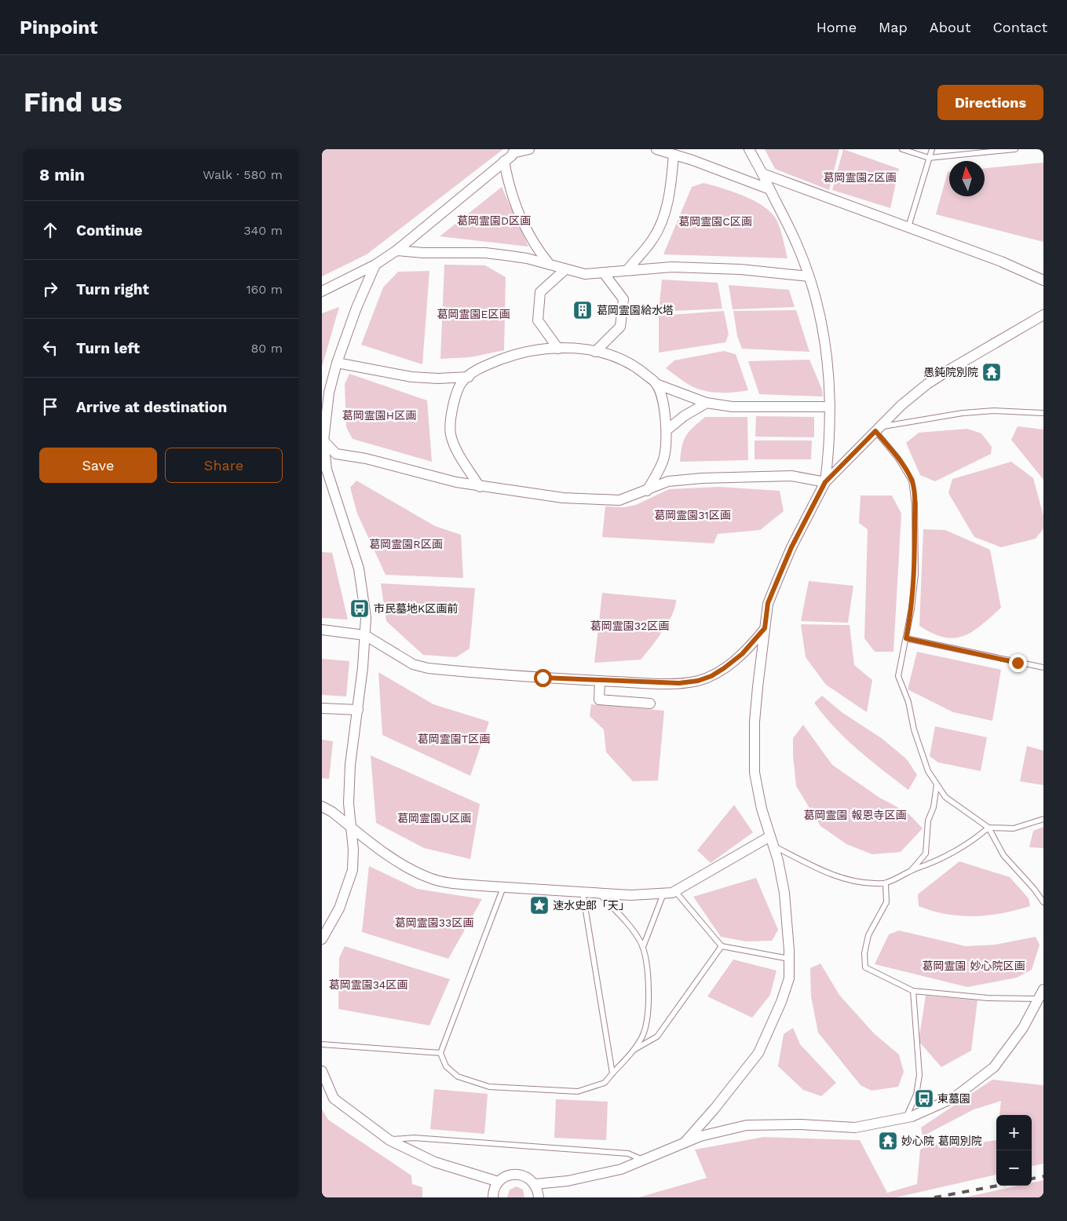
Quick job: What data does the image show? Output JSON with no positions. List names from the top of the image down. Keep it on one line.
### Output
{"parks":["葛岡霊園Z区画","葛岡霊園D区画","葛岡霊園C区画","葛岡霊園E区画","葛岡霊園H区画","葛岡霊園31区画","葛岡霊園R区画","葛岡霊園32区画","葛岡霊園T区画","葛岡霊園 報恩寺区画","葛岡霊園U区画","葛岡霊園33区画","葛岡霊園 妙心院区画","葛岡霊園34区画"],"places":{"building":["葛岡霊園給水塔"],"temple":["愚鈍院別院","妙心院 葛岡別院"],"bus stop":["市民墓地K区画前","東墓園"],"place":["速水史郎「天」"]},"north":"top","page":{"header":"Pinpoint","nav":["Home","Map","About","Contact"],"buttons":["Directions",["Save","Share"]],"title":"Find us","heading":["8 min","Walk · 580 m"],"list":[["Continue","340 m"],["Turn right","160 m"],["Turn left","80 m"],"Arrive at destination"],"map_buttons":["+","−"]}}
